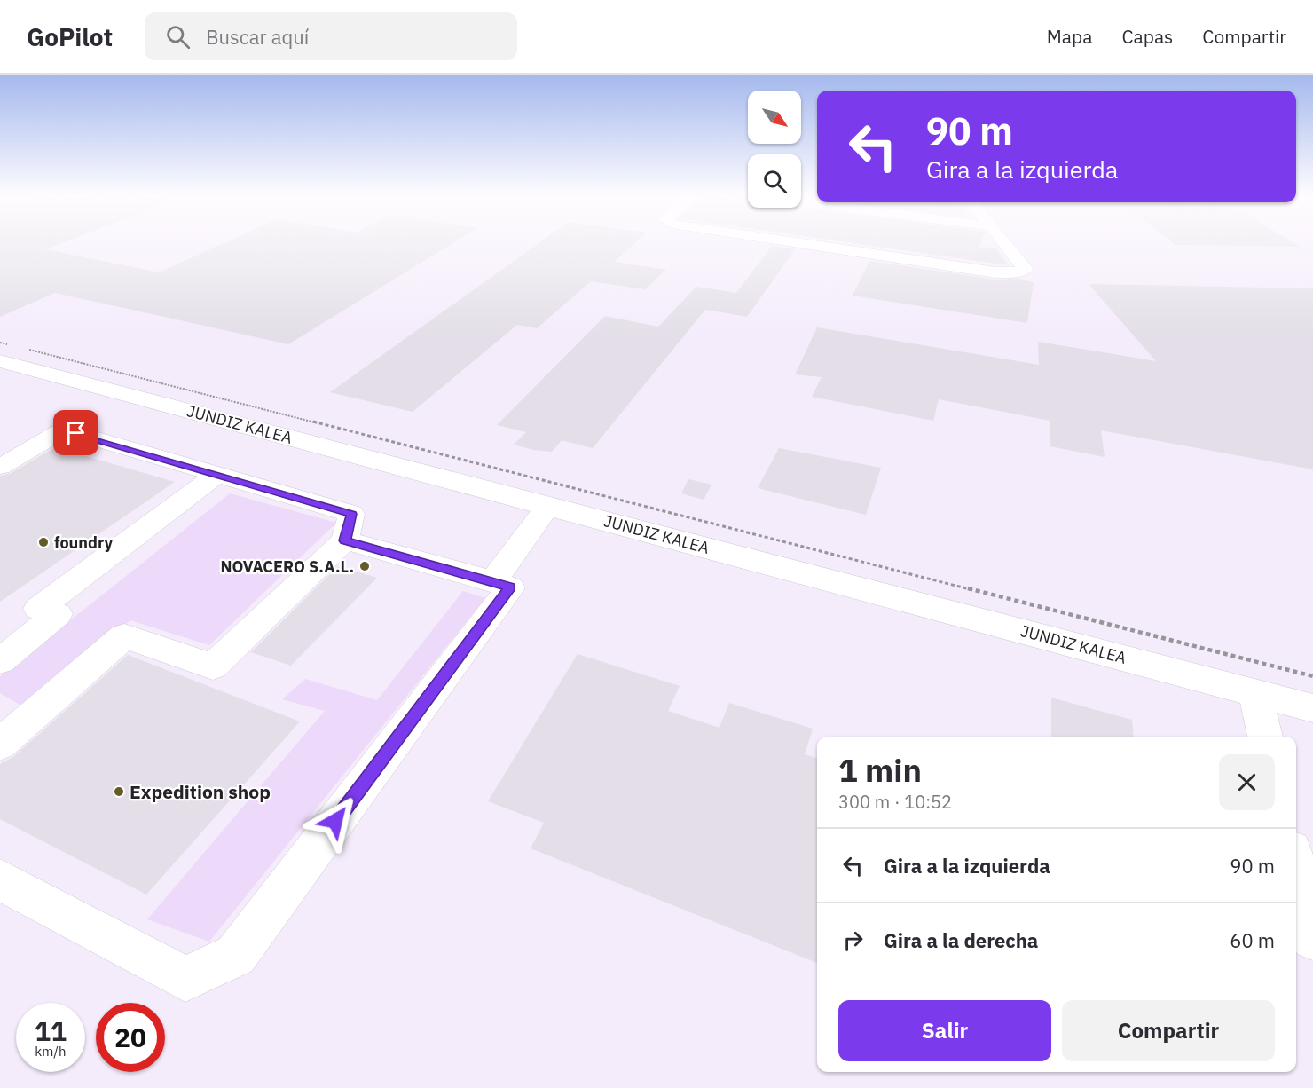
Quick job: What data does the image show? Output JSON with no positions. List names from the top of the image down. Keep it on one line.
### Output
{"streets":{"street":["JUNDIZ KALEA"]},"places":["foundry","NOVACERO S.A.L.","Expedition shop"],"north":"bottom right","page":{"header":"GoPilot","search":"Buscar aquí","nav":["Mapa","Capas","Compartir"],"turn":["90 m","Gira a la izquierda"],"heading":["1 min","300 m · 10:52"],"list":[{"name":"Gira a la izquierda","value":"90 m"},{"name":"Gira a la derecha","value":"60 m"}],"buttons":["Salir","Compartir"],"speed":"11 km/h","limit":"20"}}
